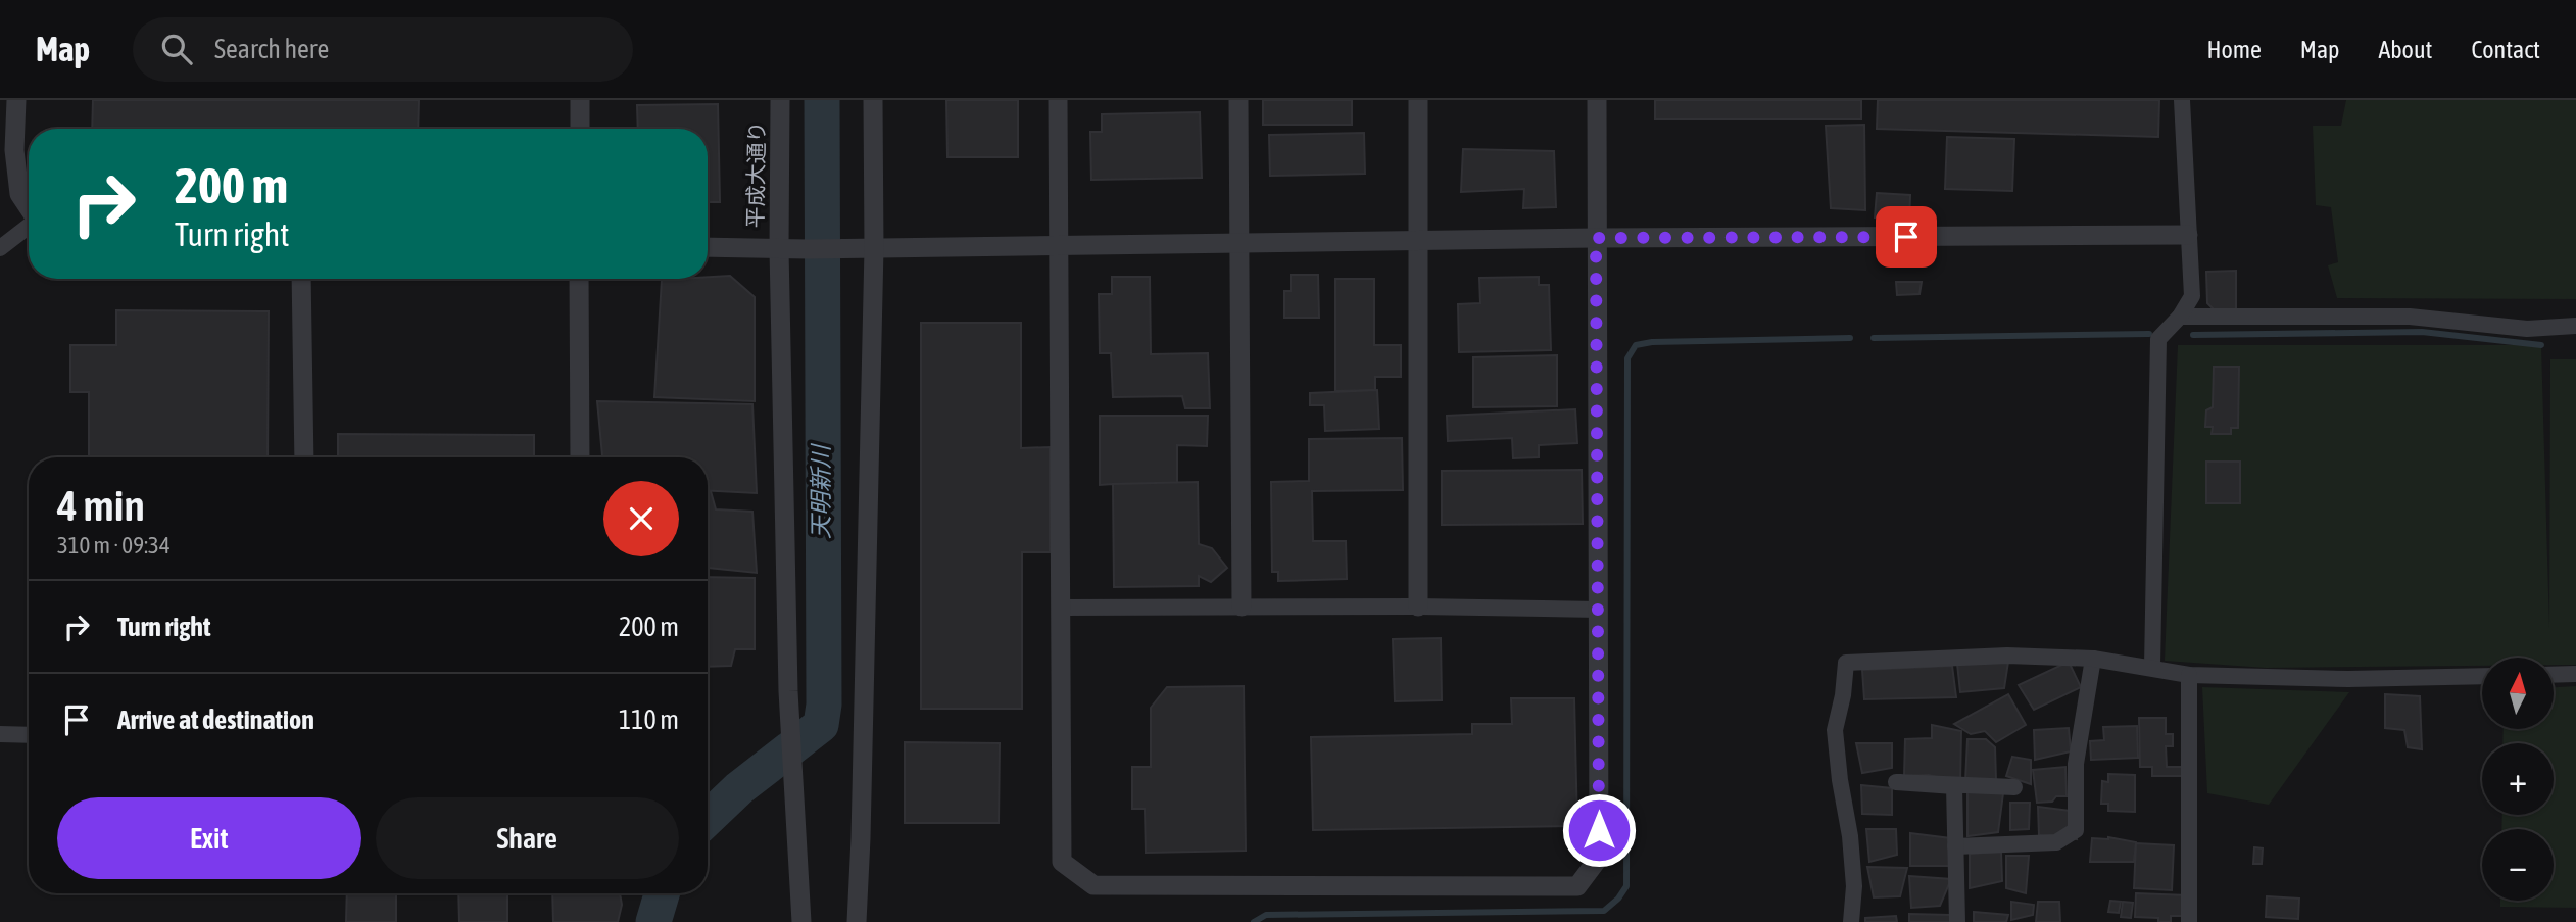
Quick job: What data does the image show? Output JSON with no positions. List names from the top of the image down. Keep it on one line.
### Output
{"streets":{"street":["平成大通り"]},"water":["天明新川"],"north":"top","page":{"header":"Map","search":"Search here","nav":["Home","Map","About","Contact"],"turn":["200 m","Turn right"],"heading":["4 min","310 m · 09:34"],"list":[{"name":"Turn right","value":"200 m"},{"name":"Arrive at destination","value":"110 m"}],"map_buttons":["+","−"],"buttons":["Exit","Share"]}}
